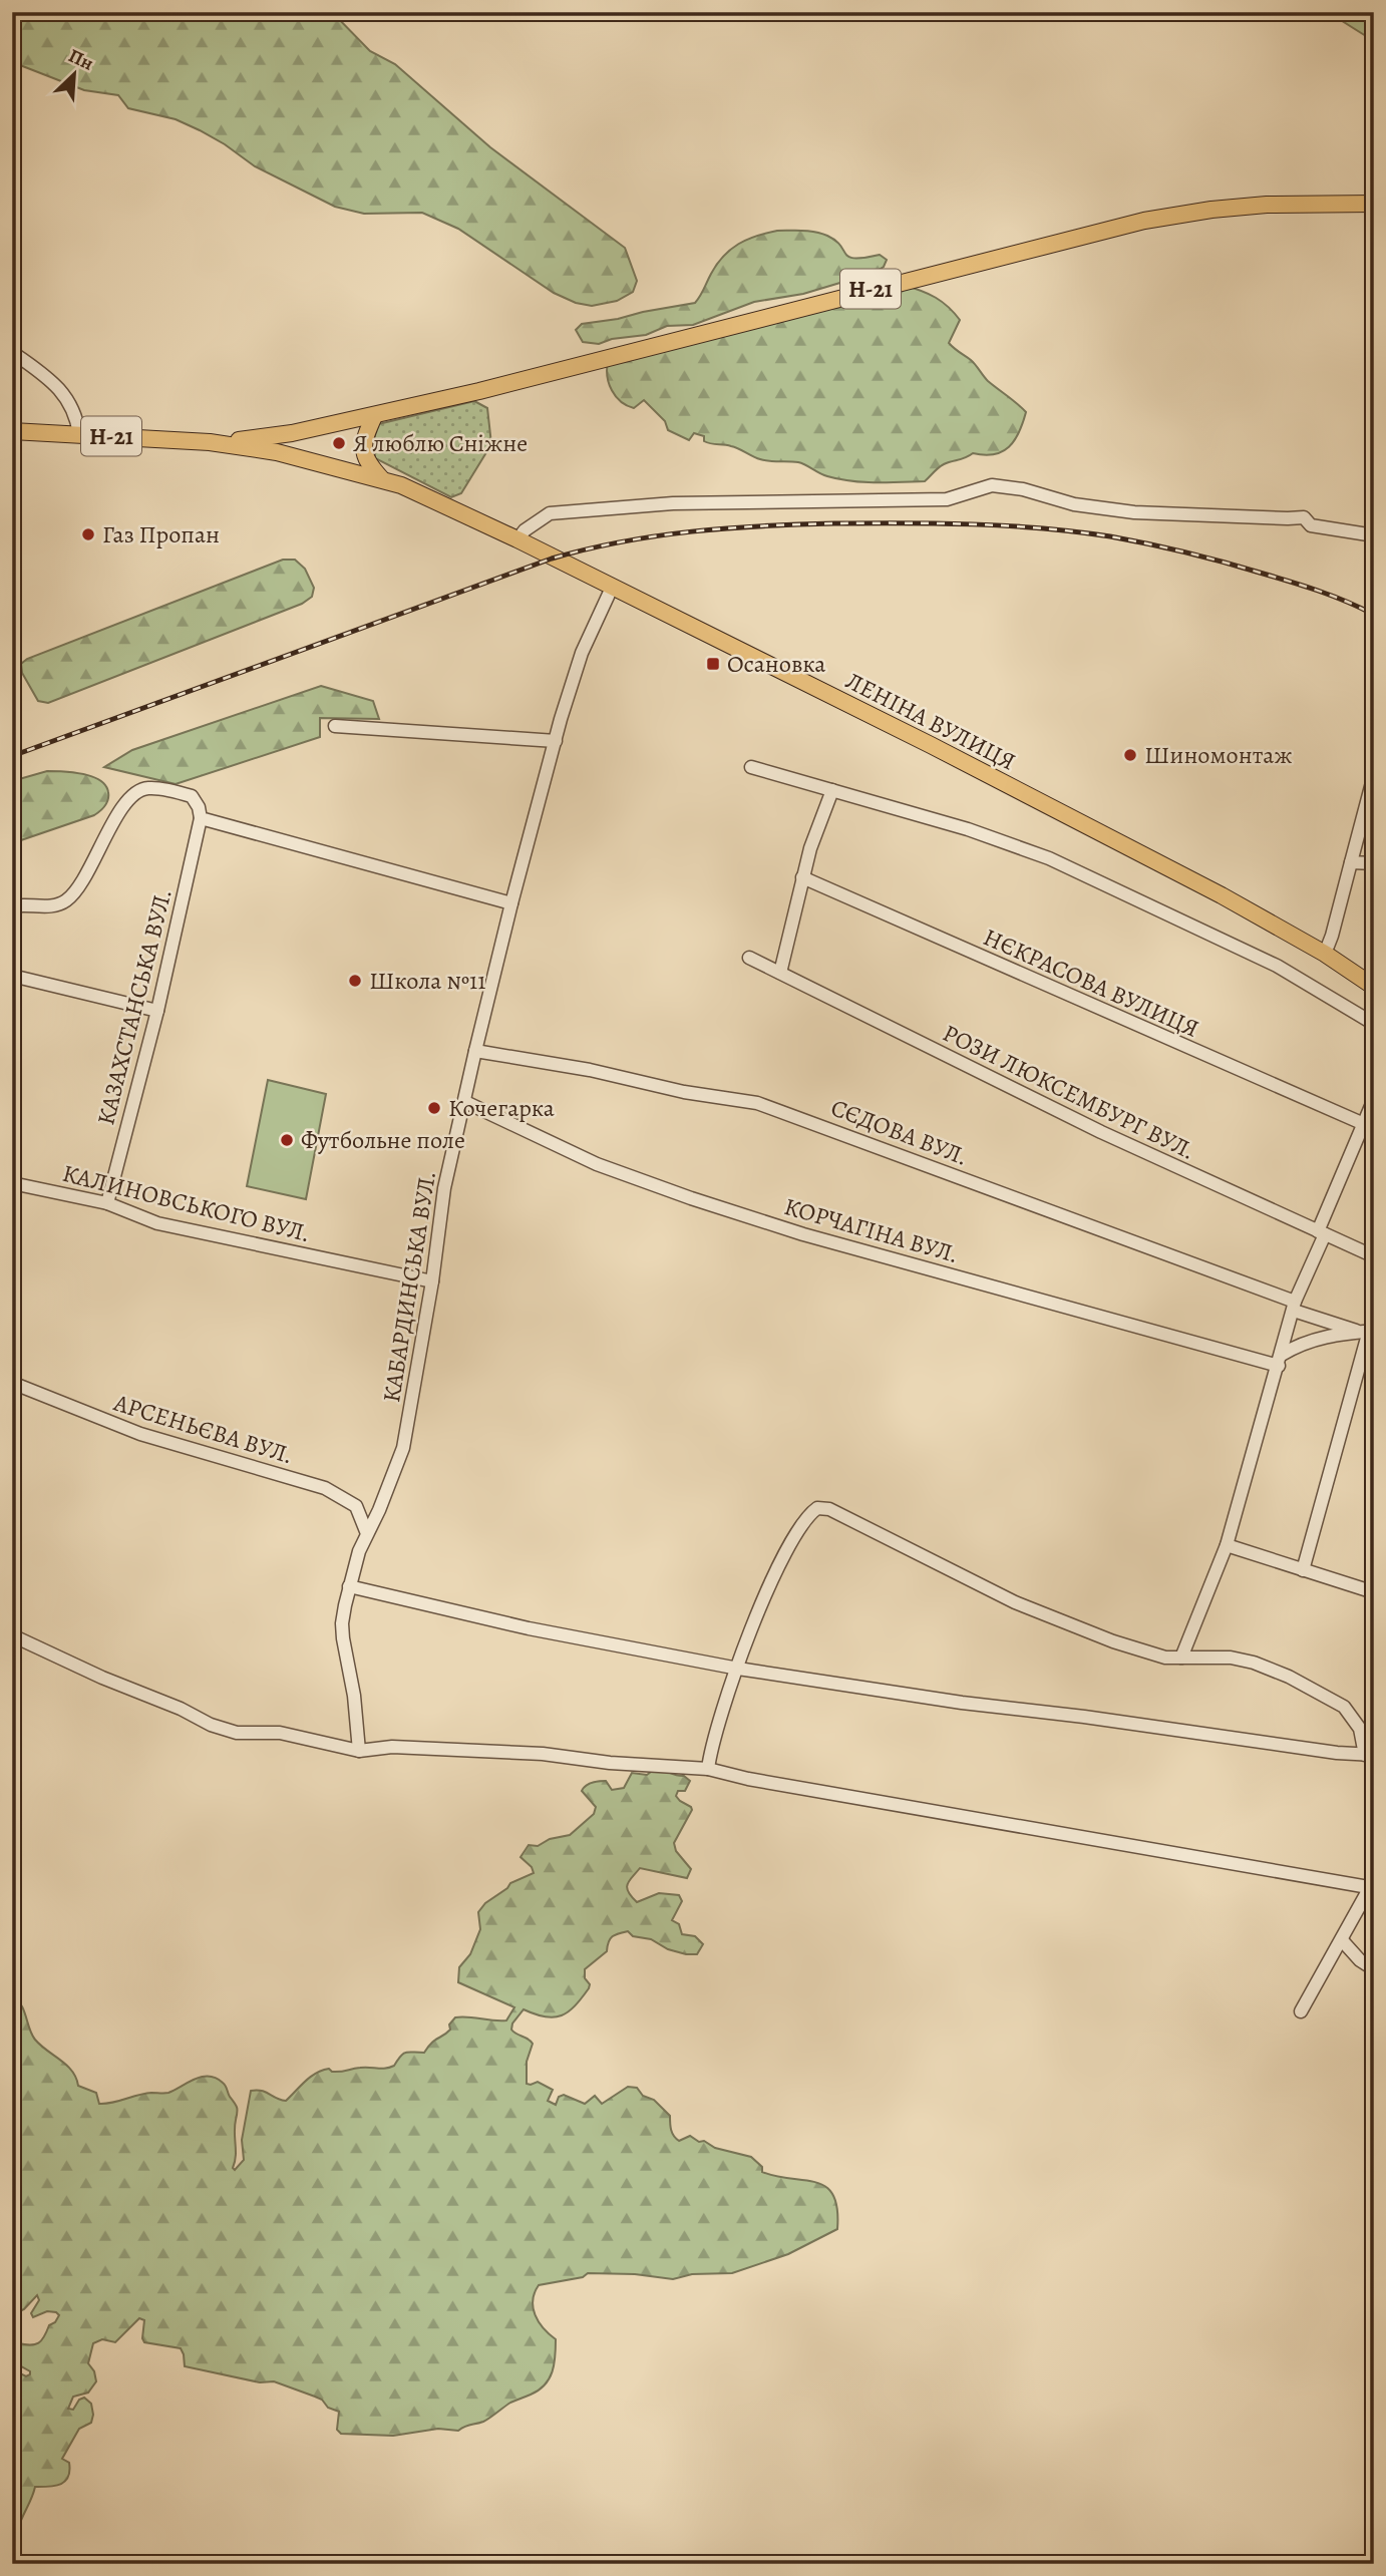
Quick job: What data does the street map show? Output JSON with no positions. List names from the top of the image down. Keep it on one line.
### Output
{"streets":{"main road":["Н-21","ЛЕНІНА ВУЛИЦЯ"],"street":["НЄКРАСОВА ВУЛИЦЯ","КАЗАХСТАНСЬКА ВУЛ.","РОЗИ ЛЮКСЕМБУРГ ВУЛ.","СЄДОВА ВУЛ.","КАЛИНОВСЬКОГО ВУЛ.","КОРЧАГІНА ВУЛ.","КАБАРДИНСЬКА ВУЛ.","АРСЕНЬЄВА ВУЛ."]},"crossings":[["Н-21","ЛЕНІНА ВУЛИЦЯ"],["ЛЕНІНА ВУЛИЦЯ","КАБАРДИНСЬКА ВУЛ."],["КАЗАХСТАНСЬКА ВУЛ.","КАЛИНОВСЬКОГО ВУЛ."],["СЄДОВА ВУЛ.","КАБАРДИНСЬКА ВУЛ."],["КАЛИНОВСЬКОГО ВУЛ.","КАБАРДИНСЬКА ВУЛ."],["КОРЧАГІНА ВУЛ.","КАБАРДИНСЬКА ВУЛ."],["КАБАРДИНСЬКА ВУЛ.","АРСЕНЬЄВА ВУЛ."]],"places":{"other":["Я люблю Сніжне","Газ Пропан","Шиномонтаж","Школа №11","Кочегарка","Футбольне поле"],"transit":["Осановка"]},"north":"top right"}
